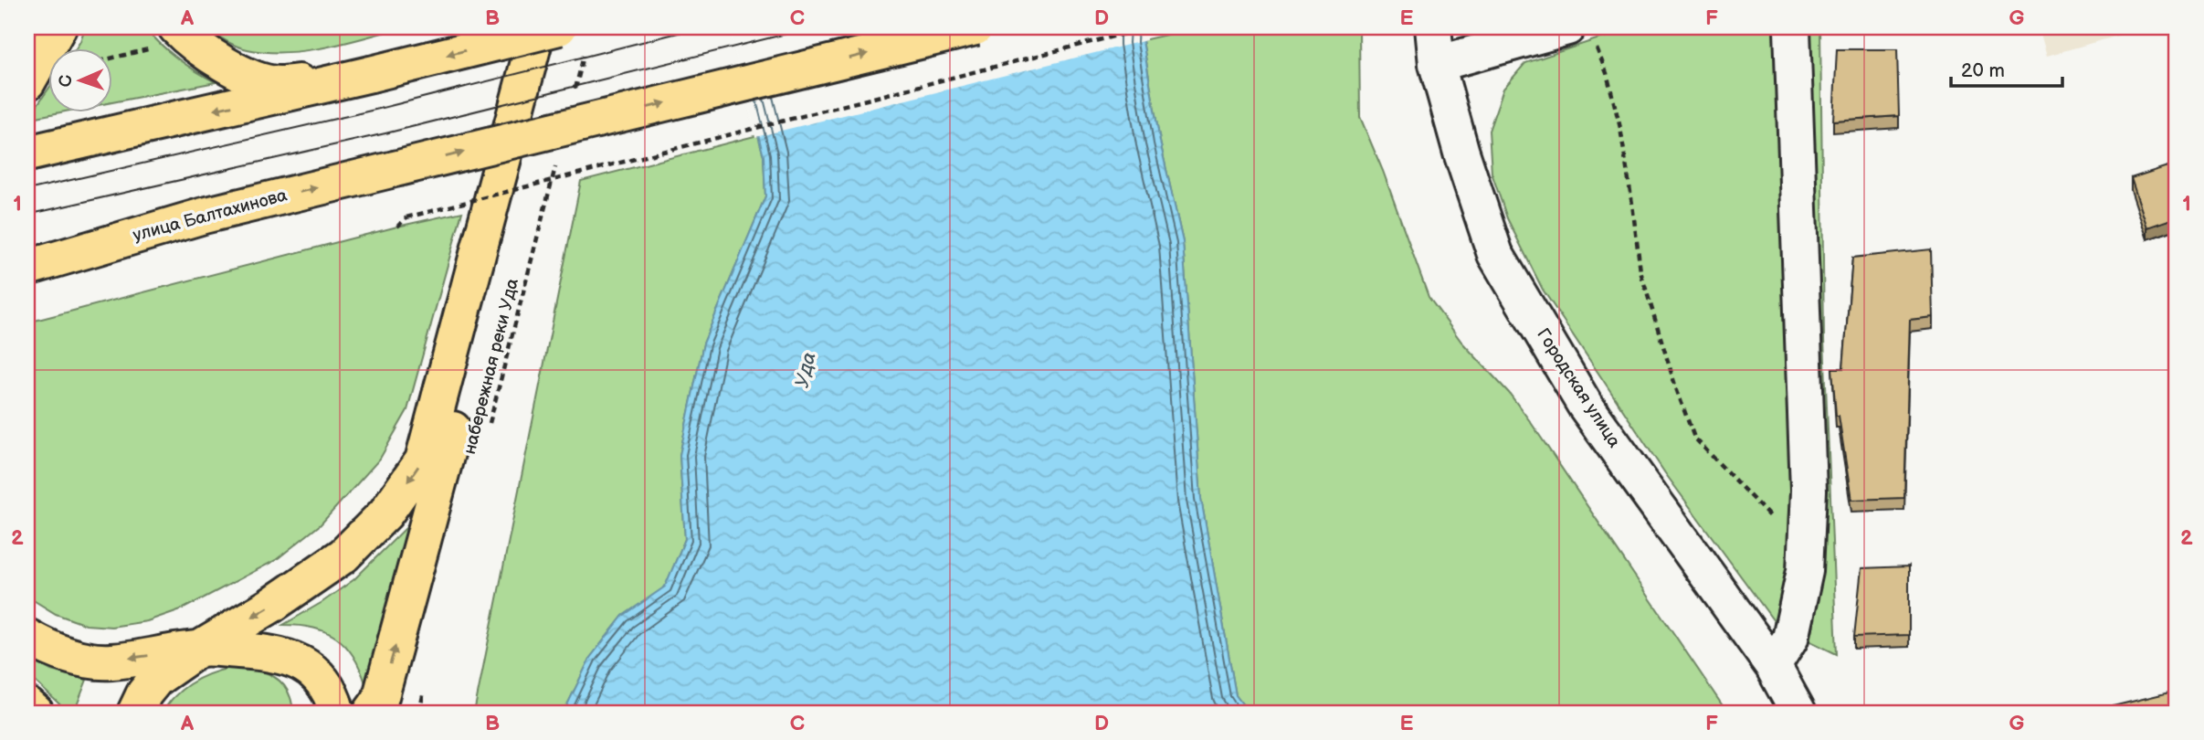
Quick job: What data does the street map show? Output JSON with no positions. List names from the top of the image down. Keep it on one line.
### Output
{"streets":{"main road":["улица Балтахинова"],"street":["Городская улица"],"path":["набережная реки Уда"]},"water":["Уда"],"scale_bar":"20 m","north":"left","grid":{"columns":["A","B","C","D","E","F","G"],"rows":["1","2"]}}
